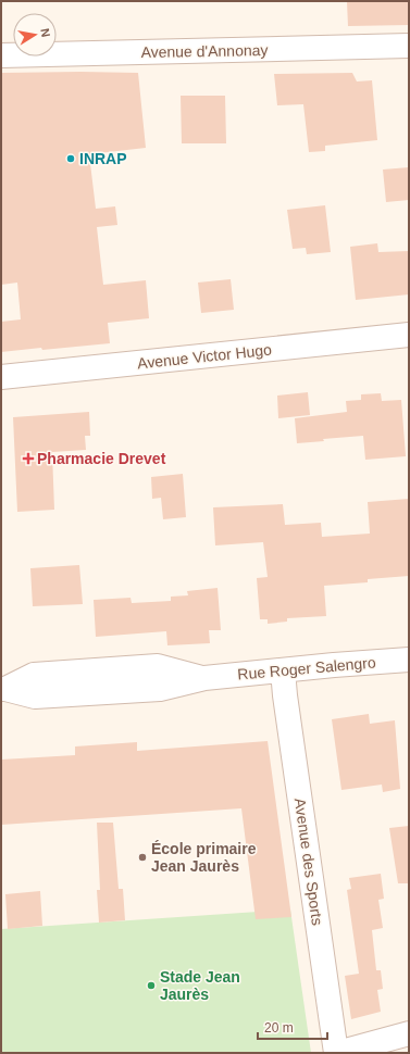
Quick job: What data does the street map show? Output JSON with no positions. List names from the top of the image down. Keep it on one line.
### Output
{"streets":{"street":["Avenue d'Annonay","Avenue Victor Hugo","Rue Roger Salengro","Avenue des Sports"]},"crossings":[["Rue Roger Salengro","Avenue des Sports"]],"places":{"other":["INRAP","École primaire Jean Jaurès","Stade Jean Jaurès"],"health":["Pharmacie Drevet"]},"scale_bar":"20 m","north":"right"}
